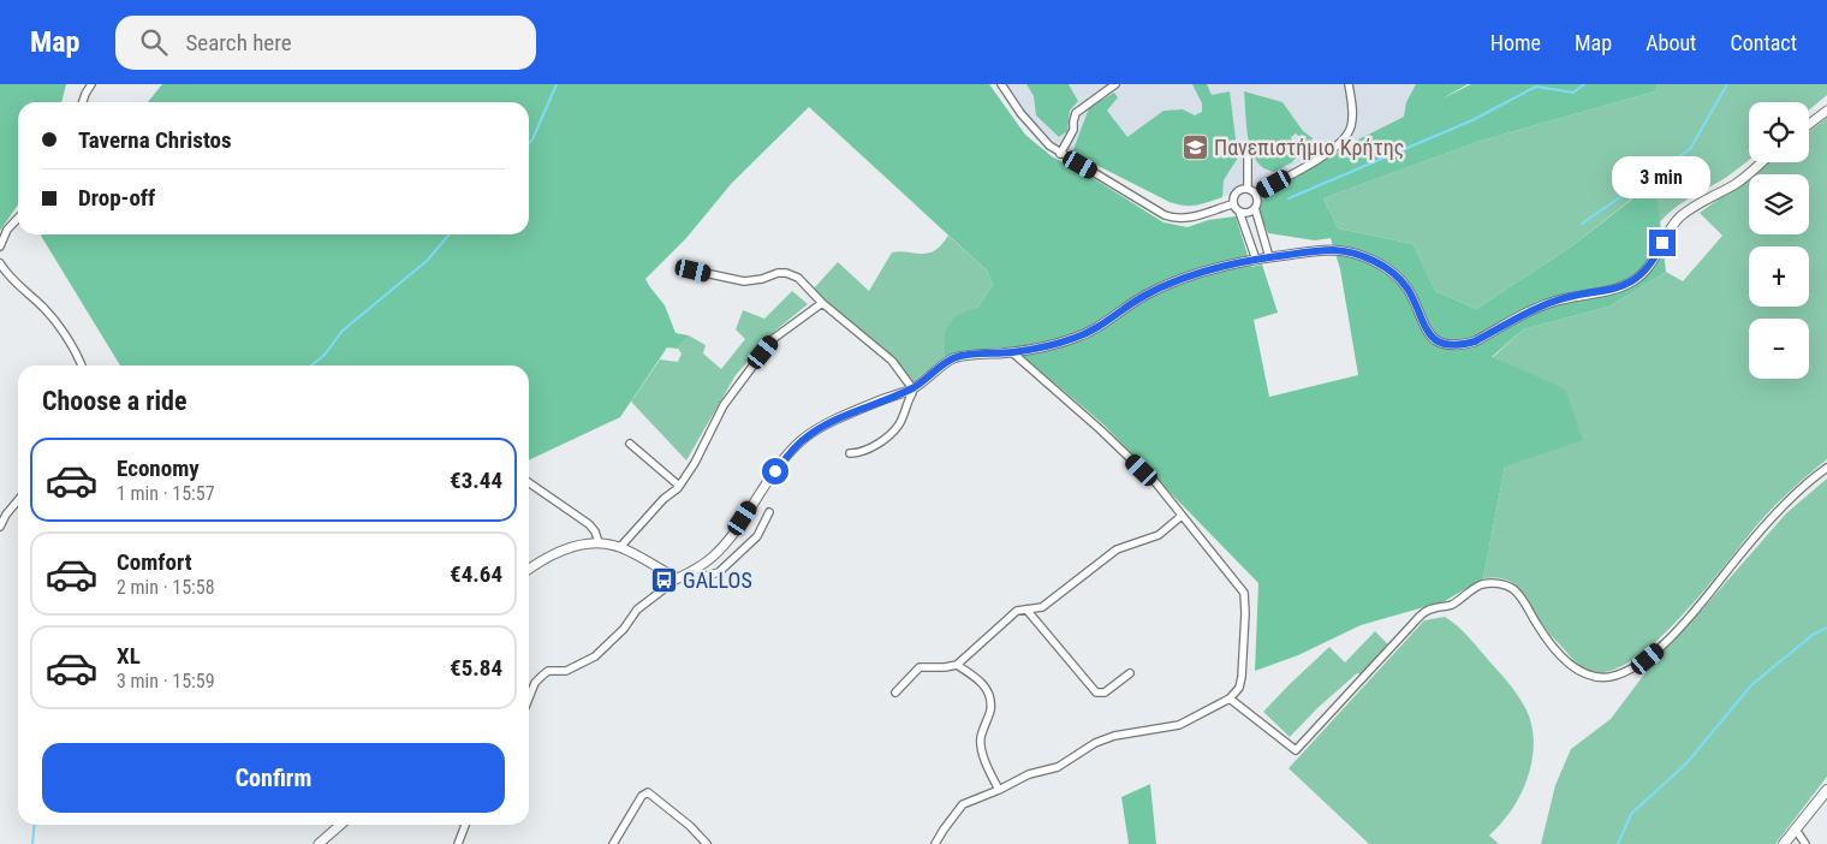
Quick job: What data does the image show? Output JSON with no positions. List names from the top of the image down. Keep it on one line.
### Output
{"places":{"school or university":["Πανεπιστήμιο Κρήτης"],"bus stop":["GALLOS"]},"page":{"header":"Map","search":"Search here","nav":["Home","Map","About","Contact"],"map_buttons":["+","−"],"banner":["Taverna Christos","Drop-off"],"bubble":"3 min","heading":"Choose a ride","list":[{"name":"Economy","note":"1 min · 15:57","value":"€3.44"},{"name":"Comfort","note":"2 min · 15:58","value":"€4.64"},{"name":"XL","note":"3 min · 15:59","value":"€5.84"}],"buttons":"Confirm"}}
